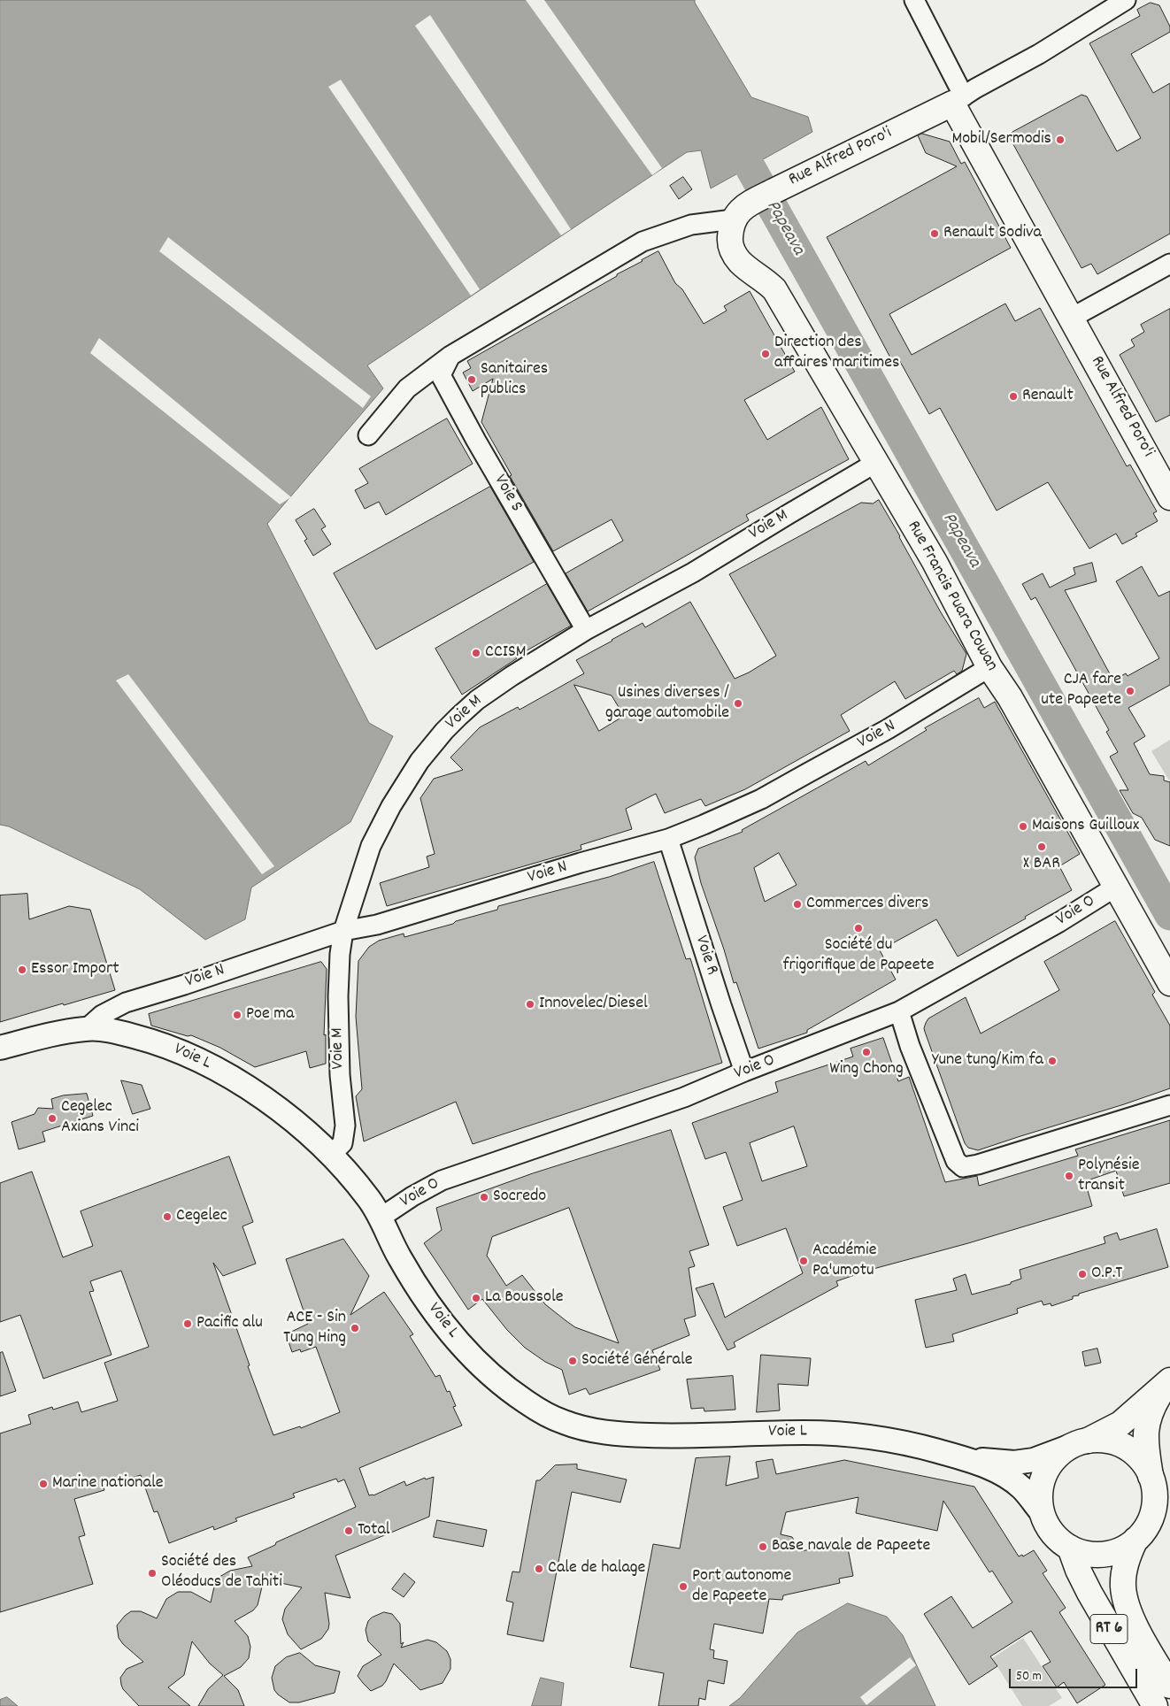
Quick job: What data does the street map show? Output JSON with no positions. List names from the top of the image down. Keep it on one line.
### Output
{"streets":{"main road":["Rue Alfred Poro'i","Rue Francis Puara Cowan","RT 6"],"street":["Voie S","Voie M","Voie N","Voie O","Voie R","Voie L"]},"crossings":[["Rue Alfred Poro'i","Rue Francis Puara Cowan"],["Voie S","Voie M"],["Voie M","Rue Francis Puara Cowan"],["Voie M","Voie N"],["Voie M","Voie L"],["Rue Francis Puara Cowan","Voie N"],["Rue Francis Puara Cowan","Voie O"],["Voie N","Voie R"],["Voie N","Voie L"],["Voie O","Voie R"],["Voie O","Voie L"]],"water":["Papeava"],"places":["Mobil/Sermodis","Renault Sodiva","Direction des affaires maritimes","Sanitaires publics","Renault","CCISM","CJA fare ute Papeete","Usines diverses / garage automobile","Maisons Guilloux","X BAR","Commerces divers","Société du frigorifique de Papeete","Essor Import","Innovelec/Diesel","Poe ma","Wing Chong","Yune tung/Kim fa","Cegelec Axians Vinci","Polynésie transit","Socredo","Cegelec","Académie Pa'umotu","O.P.T","La Boussole","Pacific alu","ACE - Sin Tung Hing","Société Générale","Marine nationale","Total","Base navale de Papeete","Cale de halage","Société des Oléoducs de Tahiti","Port autonome de Papeete"],"scale_bar":"50 m"}
